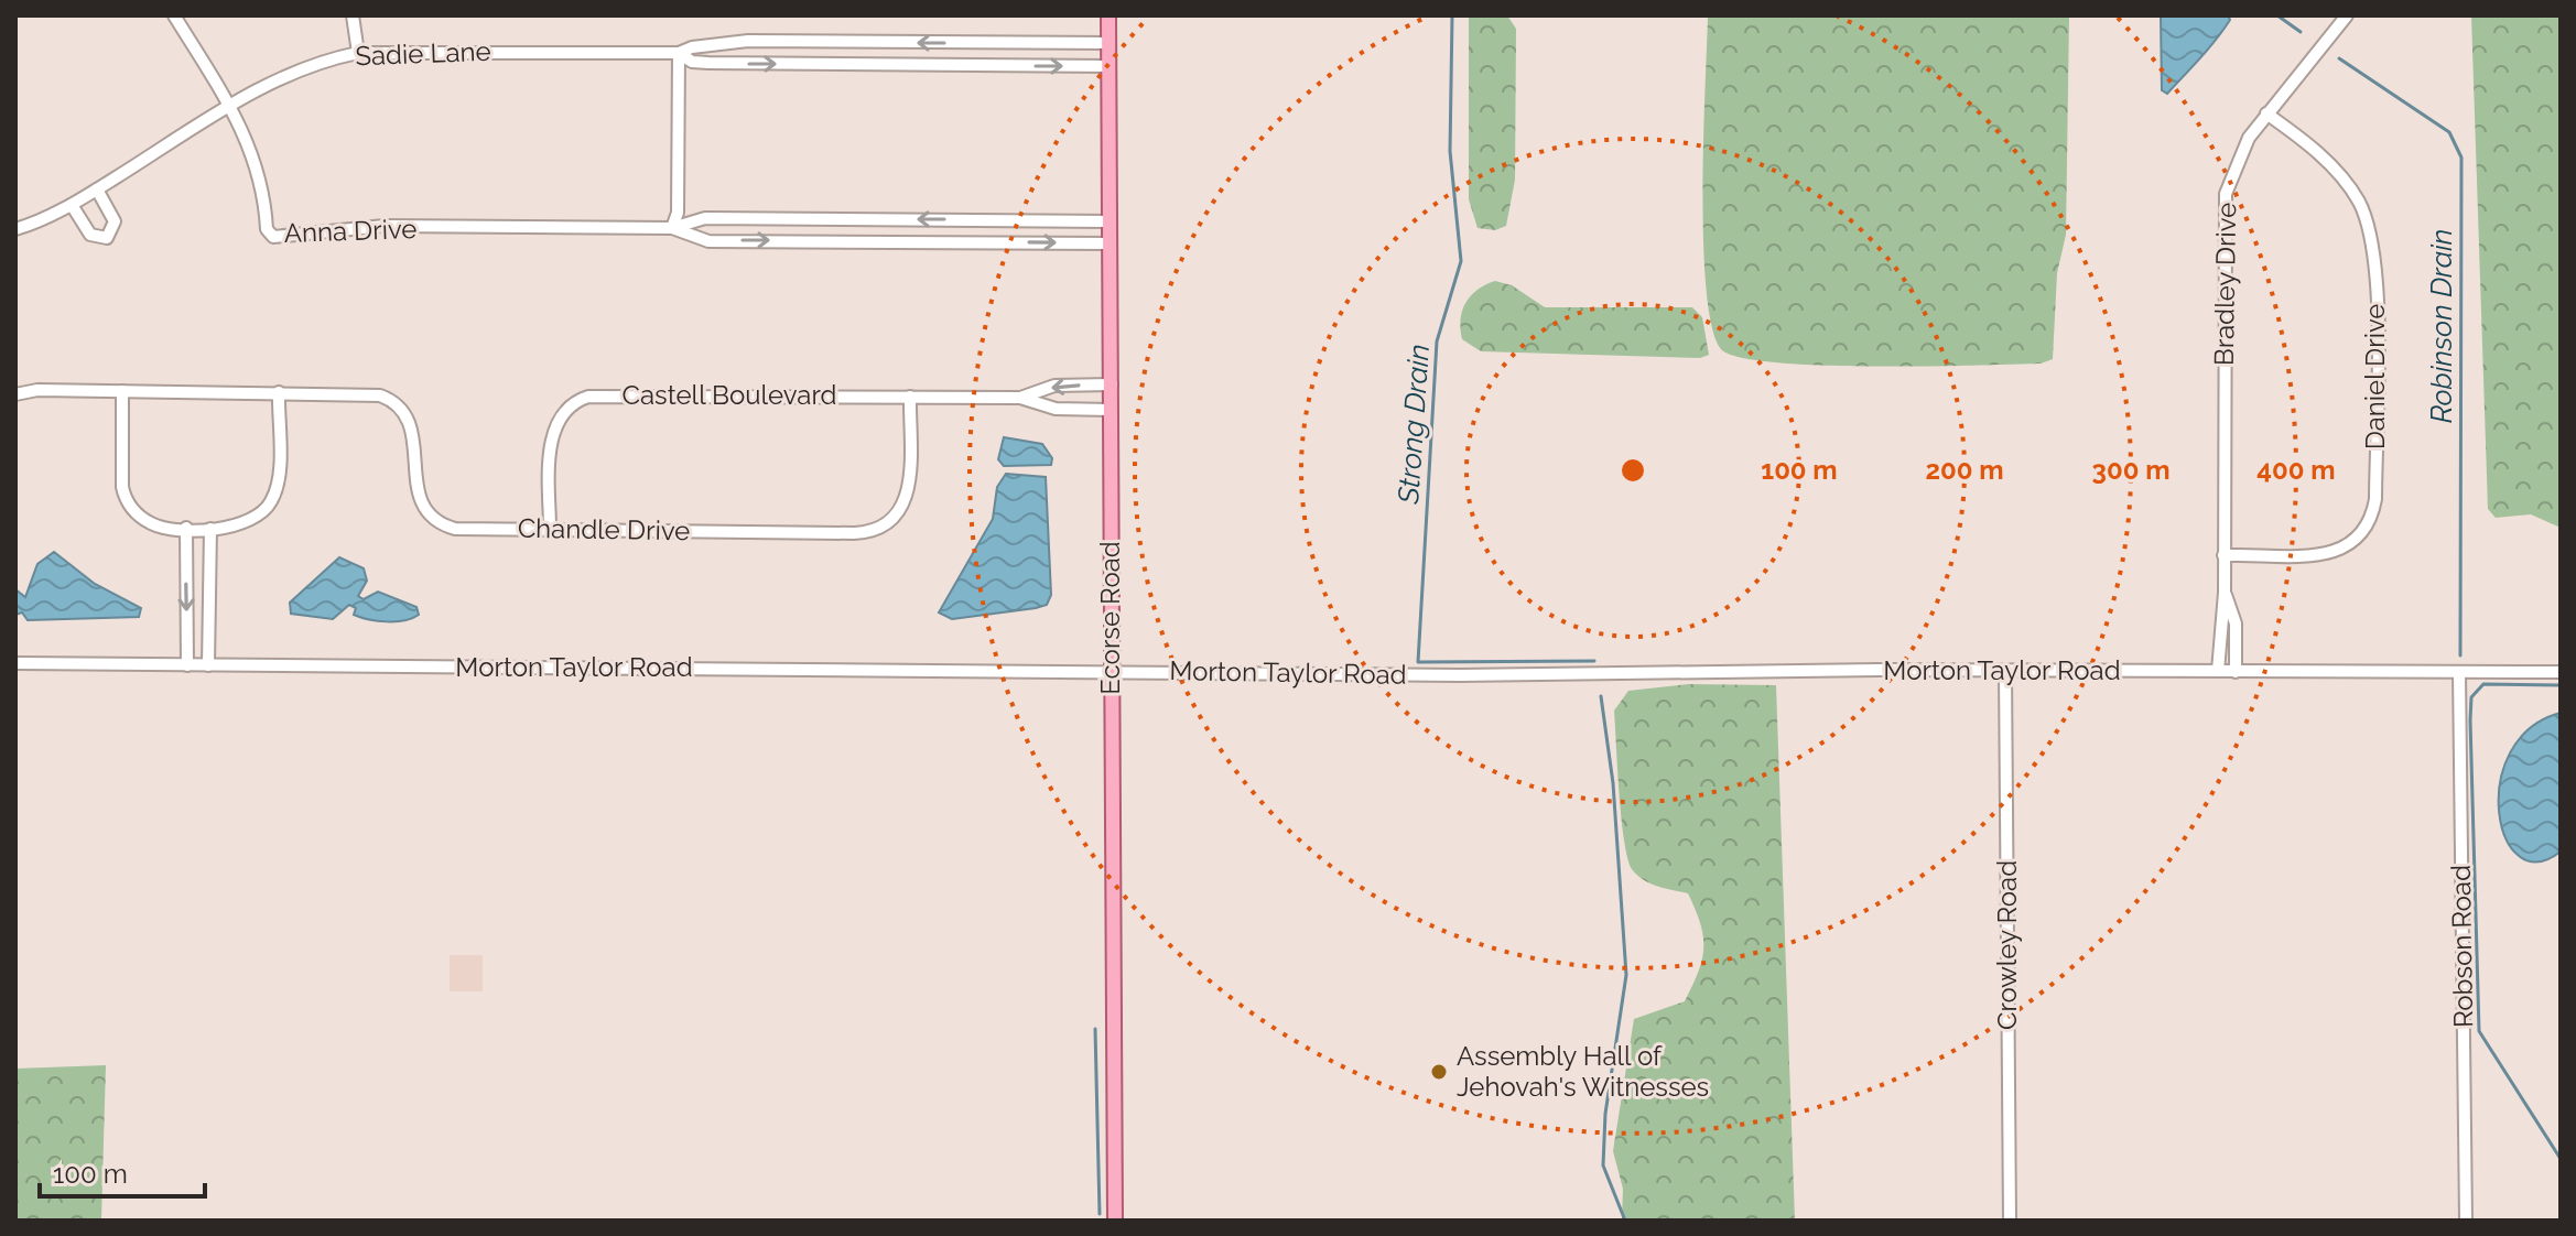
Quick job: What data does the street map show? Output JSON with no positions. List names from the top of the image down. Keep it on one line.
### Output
{"streets":{"main road":["Ecorse Road"],"street":["Sadie Lane","Anna Drive","Bradley Drive","Daniel Drive","Castell Boulevard","Chandle Drive","Morton Taylor Road","Crowley Road","Robson Road"]},"crossings":[["Sadie Lane","Anna Drive"],["Sadie Lane","Ecorse Road"],["Anna Drive","Ecorse Road"],["Bradley Drive","Daniel Drive"],["Bradley Drive","Morton Taylor Road"],["Castell Boulevard","Chandle Drive"],["Castell Boulevard","Ecorse Road"],["Ecorse Road","Morton Taylor Road"],["Morton Taylor Road","Crowley Road"],["Morton Taylor Road","Robson Road"]],"water":["Robinson Drain","Strong Drain"],"places":["Assembly Hall of Jehovah's Witnesses"],"scale_bar":"100 m","rings":["100 m","200 m","300 m","400 m"]}
